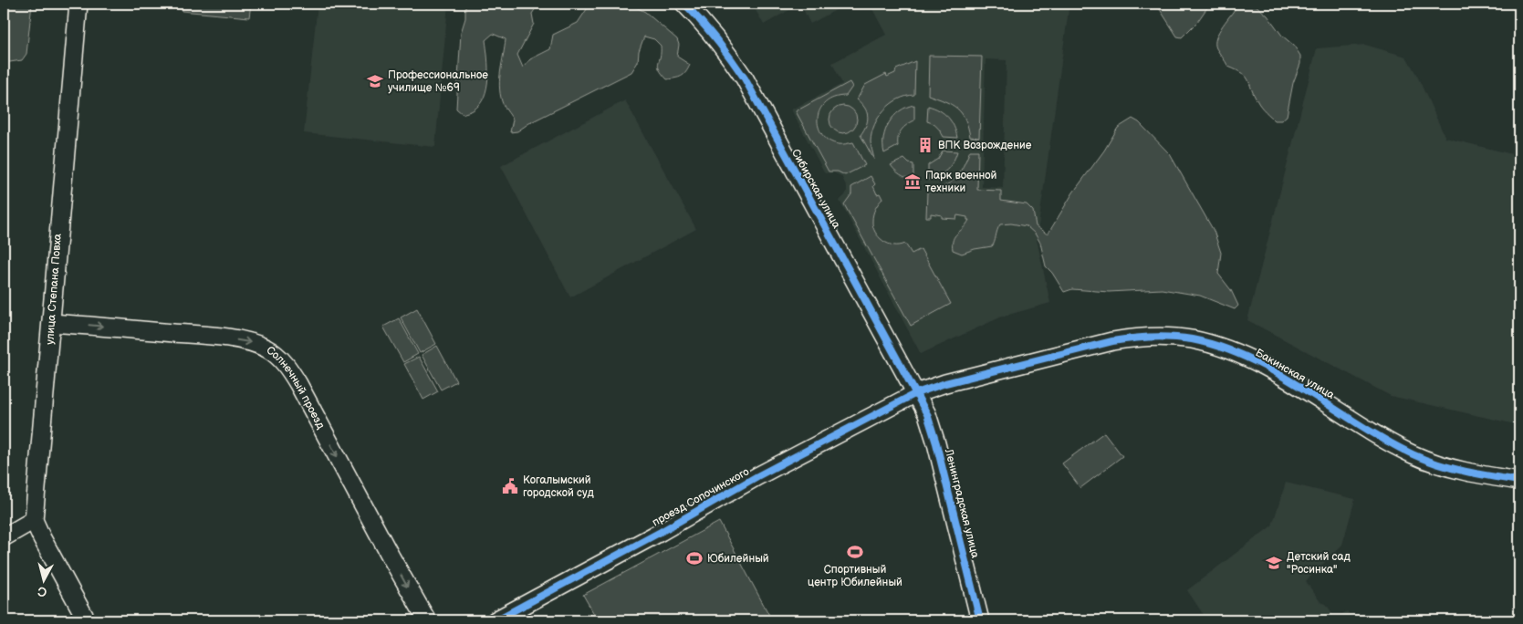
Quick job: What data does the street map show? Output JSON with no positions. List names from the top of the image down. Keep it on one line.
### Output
{"streets":{"street":["Сибирская улица","улица Степана Повха","Бакинская улица","Солнечный проезд","проезд Сопочинского","Ленинградская улица"]},"crossings":[["Сибирская улица","Бакинская улица"],["Сибирская улица","проезд Сопочинского"],["Сибирская улица","Ленинградская улица"],["улица Степана Повха","Солнечный проезд"],["Бакинская улица","проезд Сопочинского"],["Бакинская улица","Ленинградская улица"],["проезд Сопочинского","Ленинградская улица"]],"one_way":["Солнечный проезд"],"places":{"school or university":["Профессиональное училище №69","Детский сад \"Росинка\""],"building":["ВПК Возрождение"],"museum":["Парк военной техники"],"public building":["Когалымский городской суд"],"sports":["Спортивный центр Юбилейный","Юбилейный"]},"north":"bottom"}
